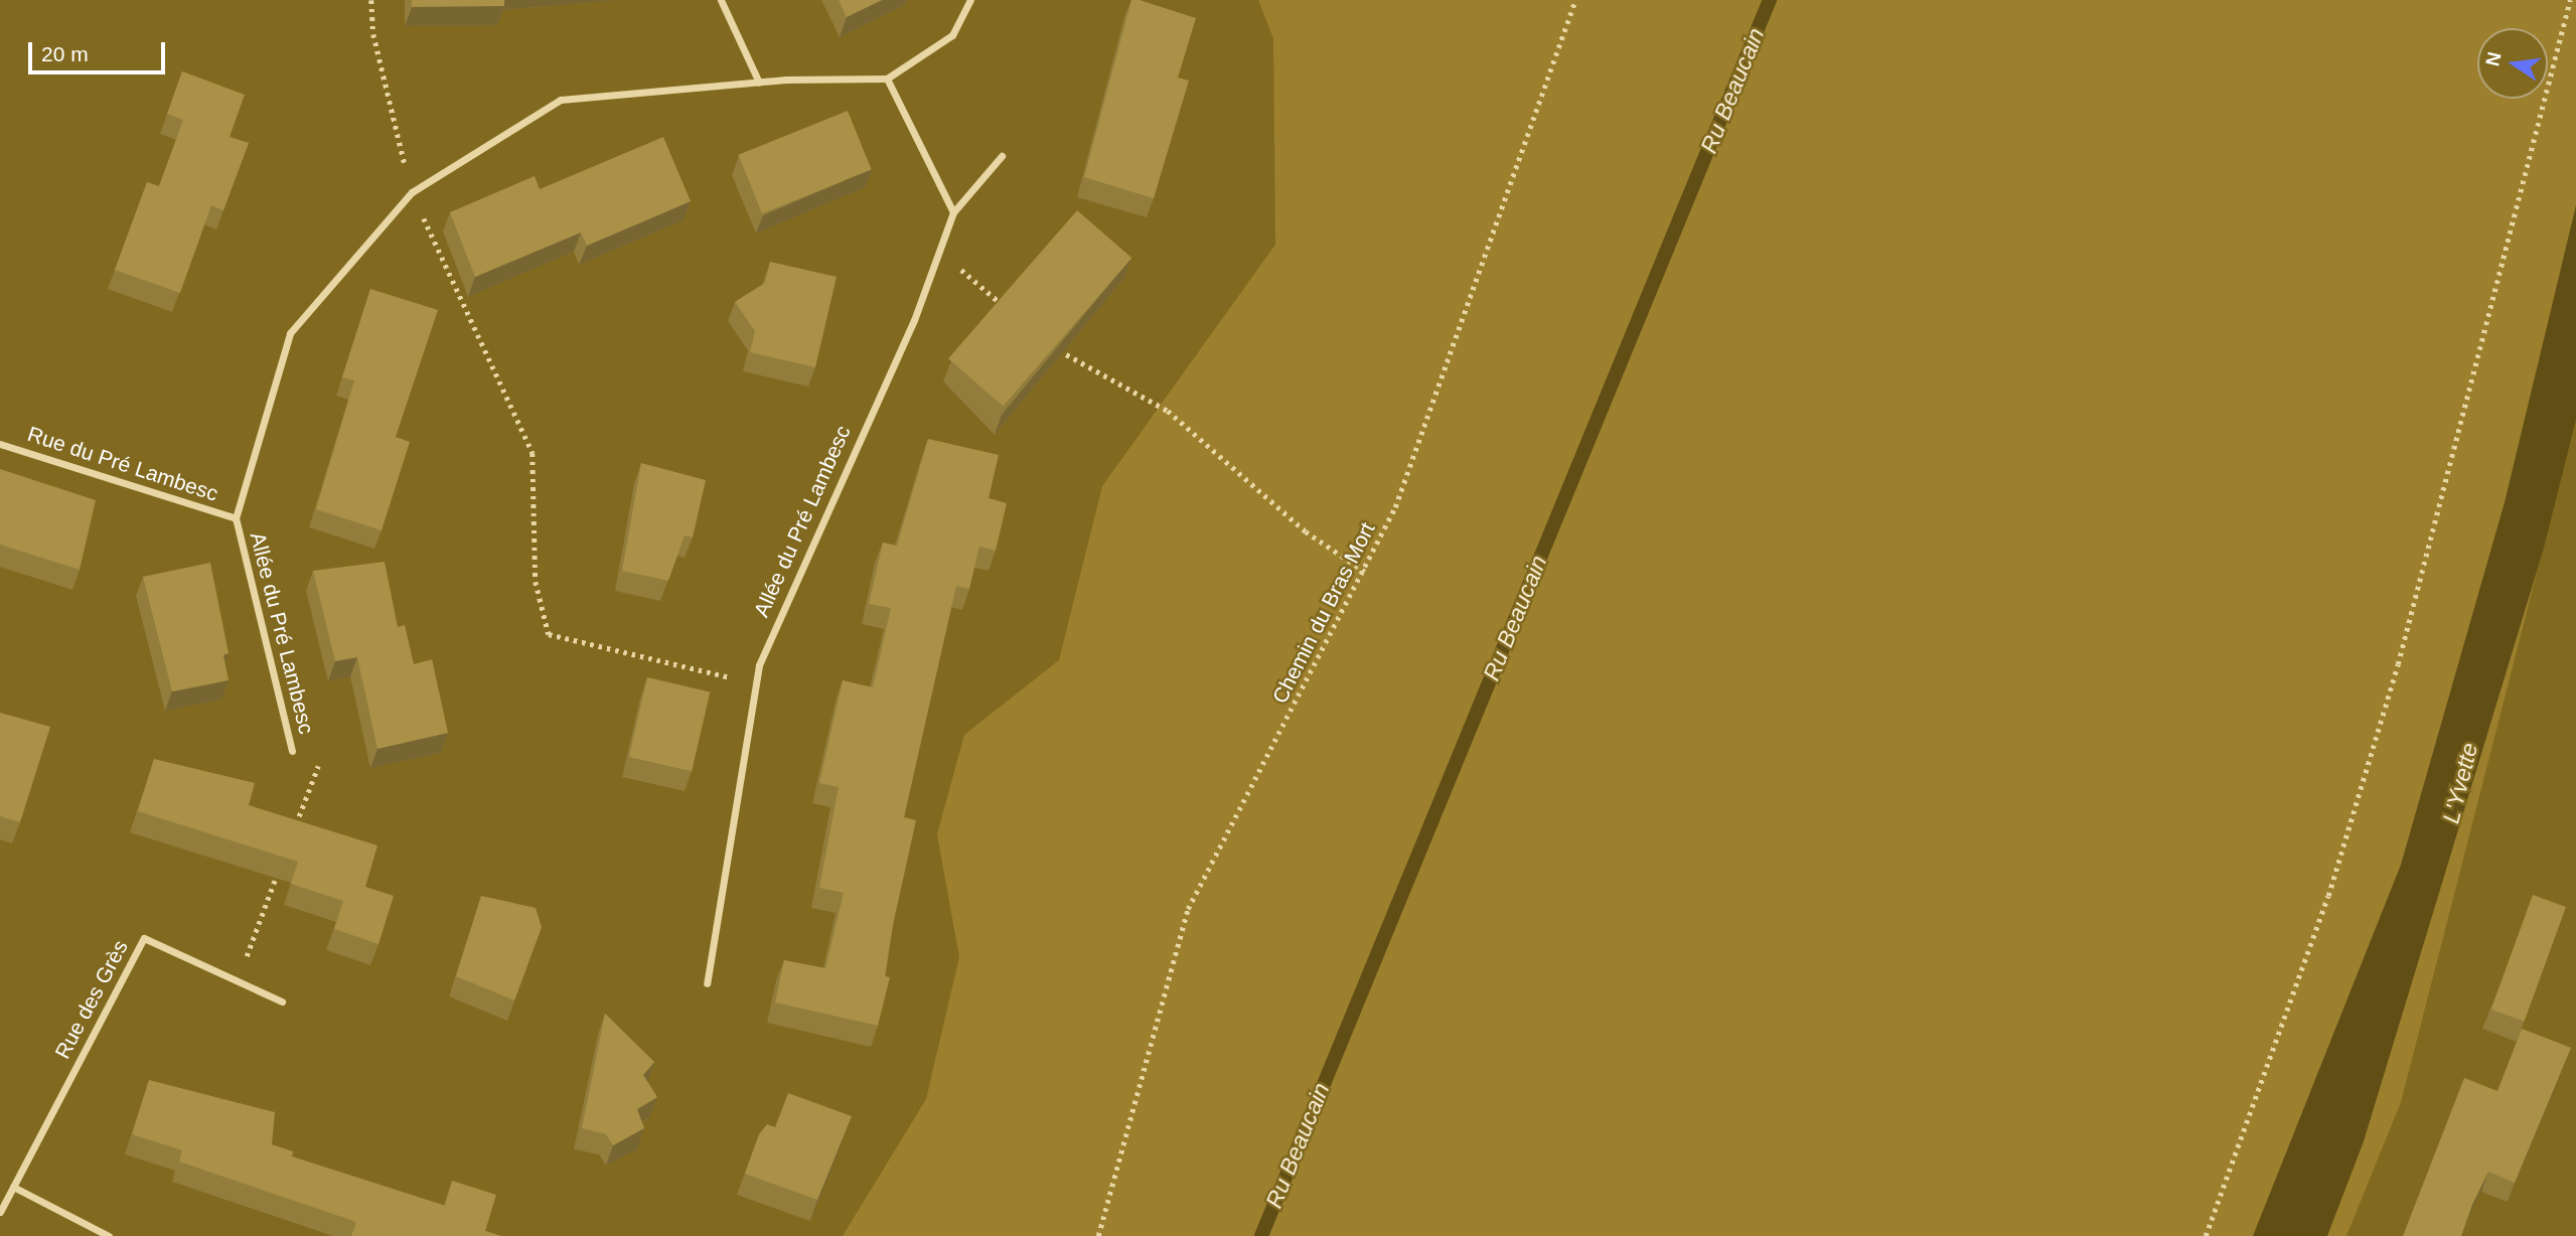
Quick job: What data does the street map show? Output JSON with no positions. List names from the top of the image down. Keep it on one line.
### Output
{"streets":{"street":["Rue du Pré Lambesc","Allée du Pré Lambesc","Rue des Grès"],"path":["Chemin du Bras Mort"]},"crossings":[["Rue du Pré Lambesc","Allée du Pré Lambesc"]],"water":["Ru Beaucain","L'Yvette"],"scale_bar":"20 m","north":"left"}
